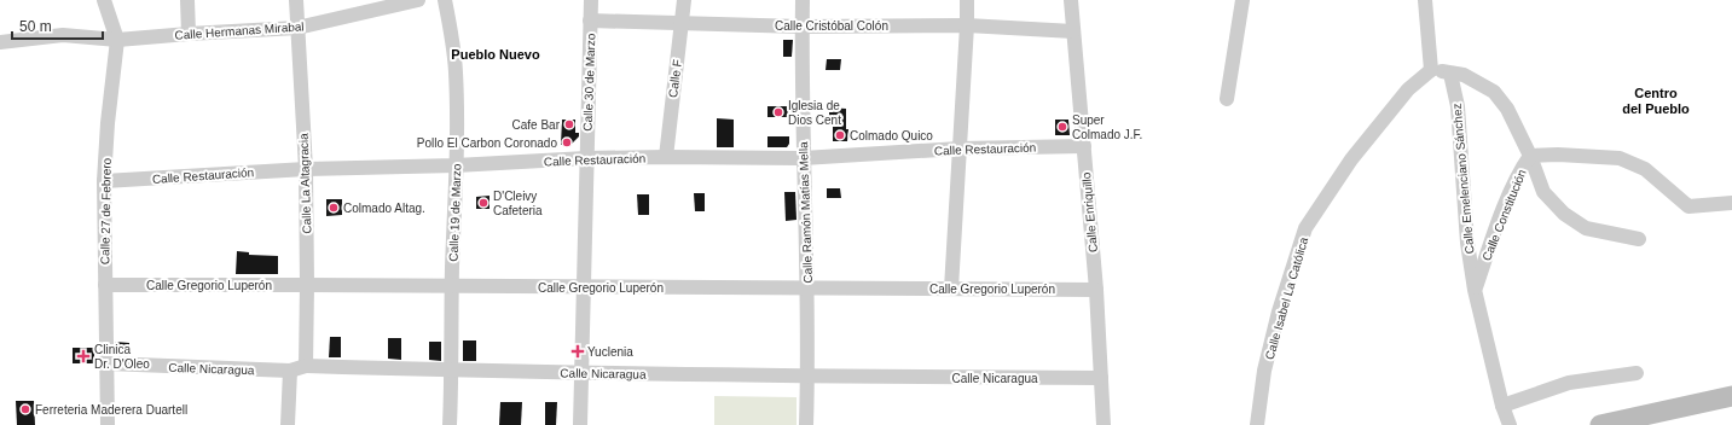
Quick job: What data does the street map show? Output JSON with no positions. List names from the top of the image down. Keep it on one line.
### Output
{"streets":{"street":["Calle Cristóbal Colón","Calle Hermanas Mirabal","Calle F","Calle 30 de Marzo","Calle Restauración","Calle Emelenciano Sánchez","Calle La Altagracia","Calle 27 de Febrero","Calle 19 de Marzo","Calle Ramón Matías Mella","Calle Enriquillo","Calle Constitución","Calle Gregorio Luperón","Calle Isabel La Católica","Calle Nicaragua"]},"crossings":[["Calle Cristóbal Colón","Calle F"],["Calle Cristóbal Colón","Calle 30 de Marzo"],["Calle Cristóbal Colón","Calle Ramón Matías Mella"],["Calle Cristóbal Colón","Calle Enriquillo"],["Calle Hermanas Mirabal","Calle La Altagracia"],["Calle Hermanas Mirabal","Calle 27 de Febrero"],["Calle F","Calle Restauración"],["Calle 30 de Marzo","Calle Restauración"],["Calle 30 de Marzo","Calle Gregorio Luperón"],["Calle 30 de Marzo","Calle Nicaragua"],["Calle Restauración","Calle La Altagracia"],["Calle Restauración","Calle 27 de Febrero"],["Calle Restauración","Calle 19 de Marzo"],["Calle Restauración","Calle Ramón Matías Mella"],["Calle Restauración","Calle Enriquillo"],["Calle Emelenciano Sánchez","Calle Constitución"],["Calle La Altagracia","Calle Gregorio Luperón"],["Calle La Altagracia","Calle Nicaragua"],["Calle 27 de Febrero","Calle Gregorio Luperón"],["Calle 27 de Febrero","Calle Nicaragua"],["Calle 19 de Marzo","Calle Gregorio Luperón"],["Calle 19 de Marzo","Calle Nicaragua"],["Calle Ramón Matías Mella","Calle Gregorio Luperón"],["Calle Ramón Matías Mella","Calle Nicaragua"],["Calle Enriquillo","Calle Gregorio Luperón"],["Calle Enriquillo","Calle Nicaragua"]],"districts":["Pueblo Nuevo","Centro del Pueblo"],"places":{"other":["Iglesia de Dios Cent","Cafe Bar","Super Colmado J.F.","Colmado Quico","Pollo El Carbon Coronado","D'Cleivy Cafeteria","Colmado Altag.","Ferreteria Maderera Duartell"],"health":["Yuclenia","Clinica Dr. D'Oleo"]},"scale_bar":"50 m"}
